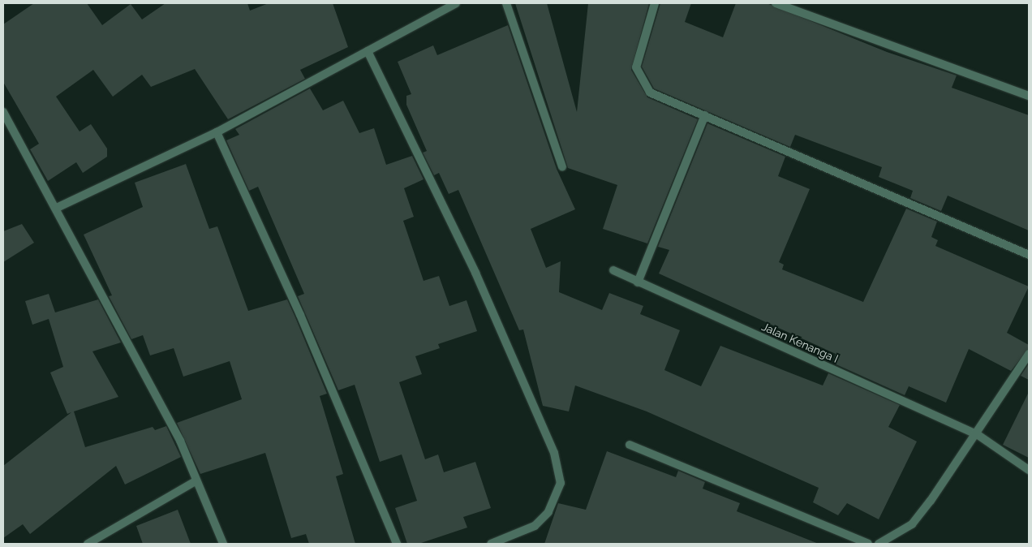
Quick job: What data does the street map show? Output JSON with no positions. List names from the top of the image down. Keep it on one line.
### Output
{"streets":{"street":["Jalan Kenanga I"]}}
